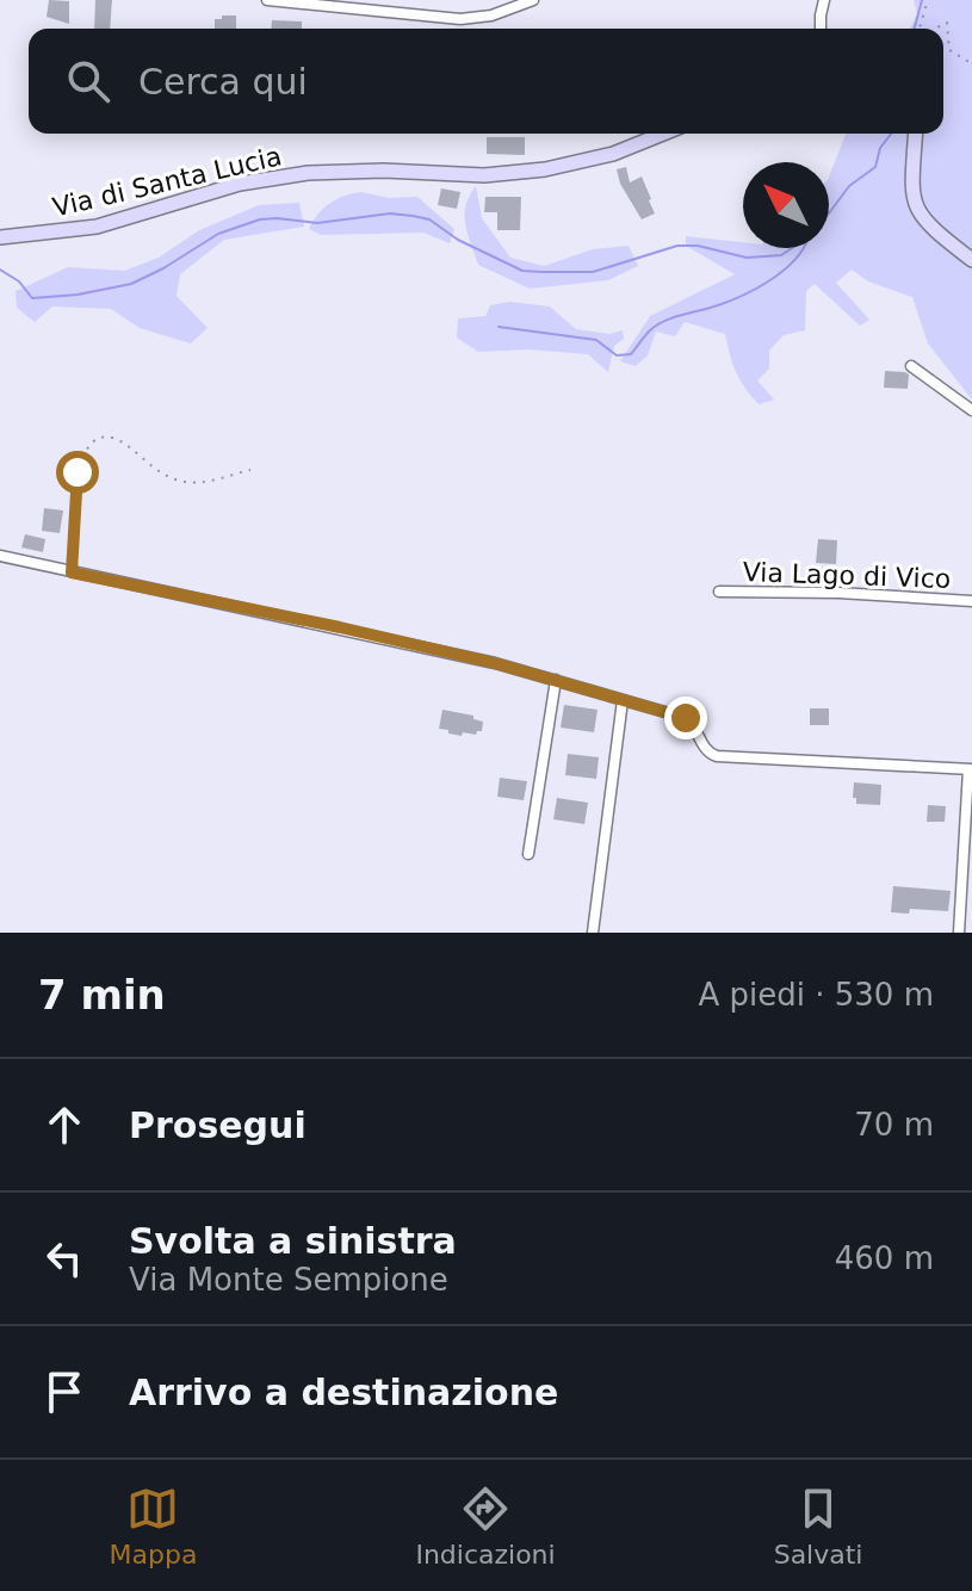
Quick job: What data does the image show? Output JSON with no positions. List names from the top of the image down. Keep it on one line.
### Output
{"streets":{"street":["Via di Santa Lucia","Via Lago di Vico"]},"north":"top left","page":{"search":"Cerca qui","heading":["7 min","A piedi · 530 m"],"list":[["Prosegui","70 m"],["Svolta a sinistra","Via Monte Sempione","460 m"],"Arrivo a destinazione"],"nav":["Mappa","Indicazioni","Salvati"]}}
